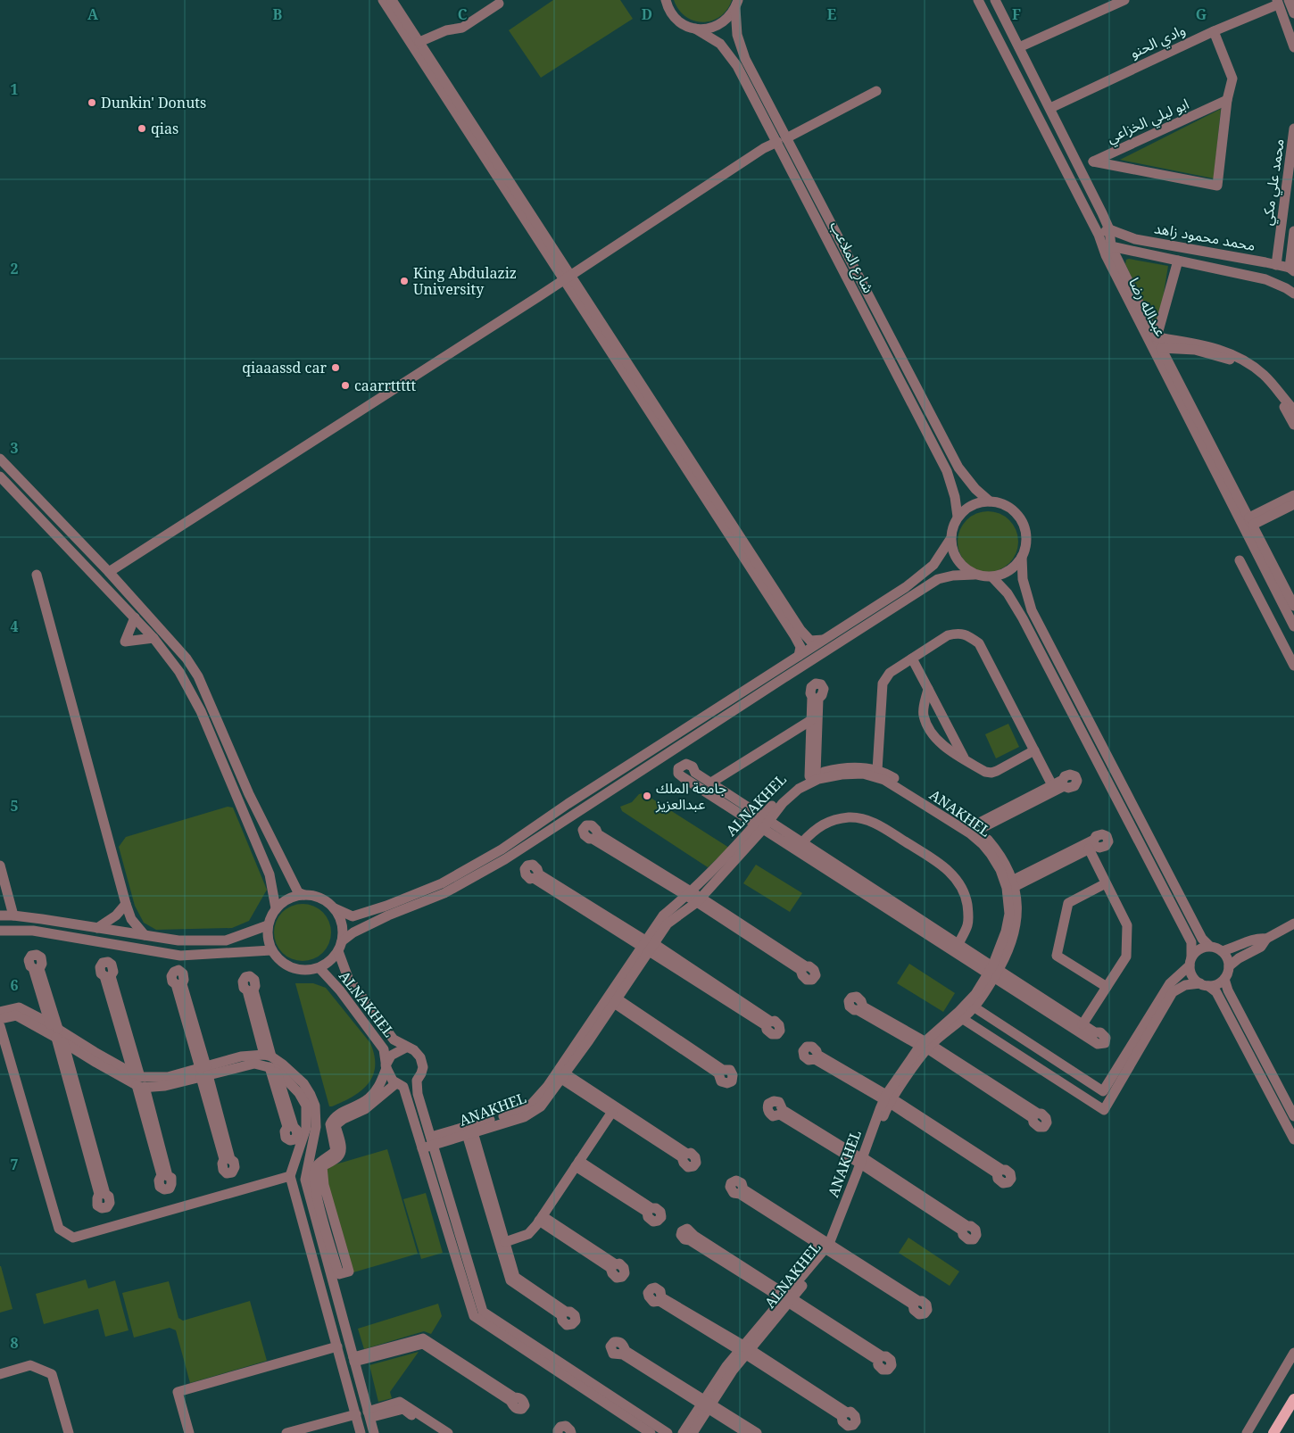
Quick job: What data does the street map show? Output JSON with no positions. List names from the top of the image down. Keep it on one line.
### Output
{"streets":{"street":["وادي الحنو","ابو ليلي الخزاعي","محمد علي مكي","محمد محمود زاهد","شارع الملاعب","عبدالله رضا","ALNAKHEL","ANAKHEL"]},"crossings":[["وادي الحنو","عبدالله رضا"],["ابو ليلي الخزاعي","عبدالله رضا"],["محمد علي مكي","محمد محمود زاهد"],["محمد محمود زاهد","عبدالله رضا"],["ALNAKHEL","ANAKHEL"]],"places":["Dunkin' Donuts","qias","King Abdulaziz University","qiaaassd car","caarrttttt","جامعة الملك عبدالعزيز"],"grid":{"columns":["A","B","C","D","E","F","G"],"rows":["1","2","3","4","5","6","7","8"]}}
